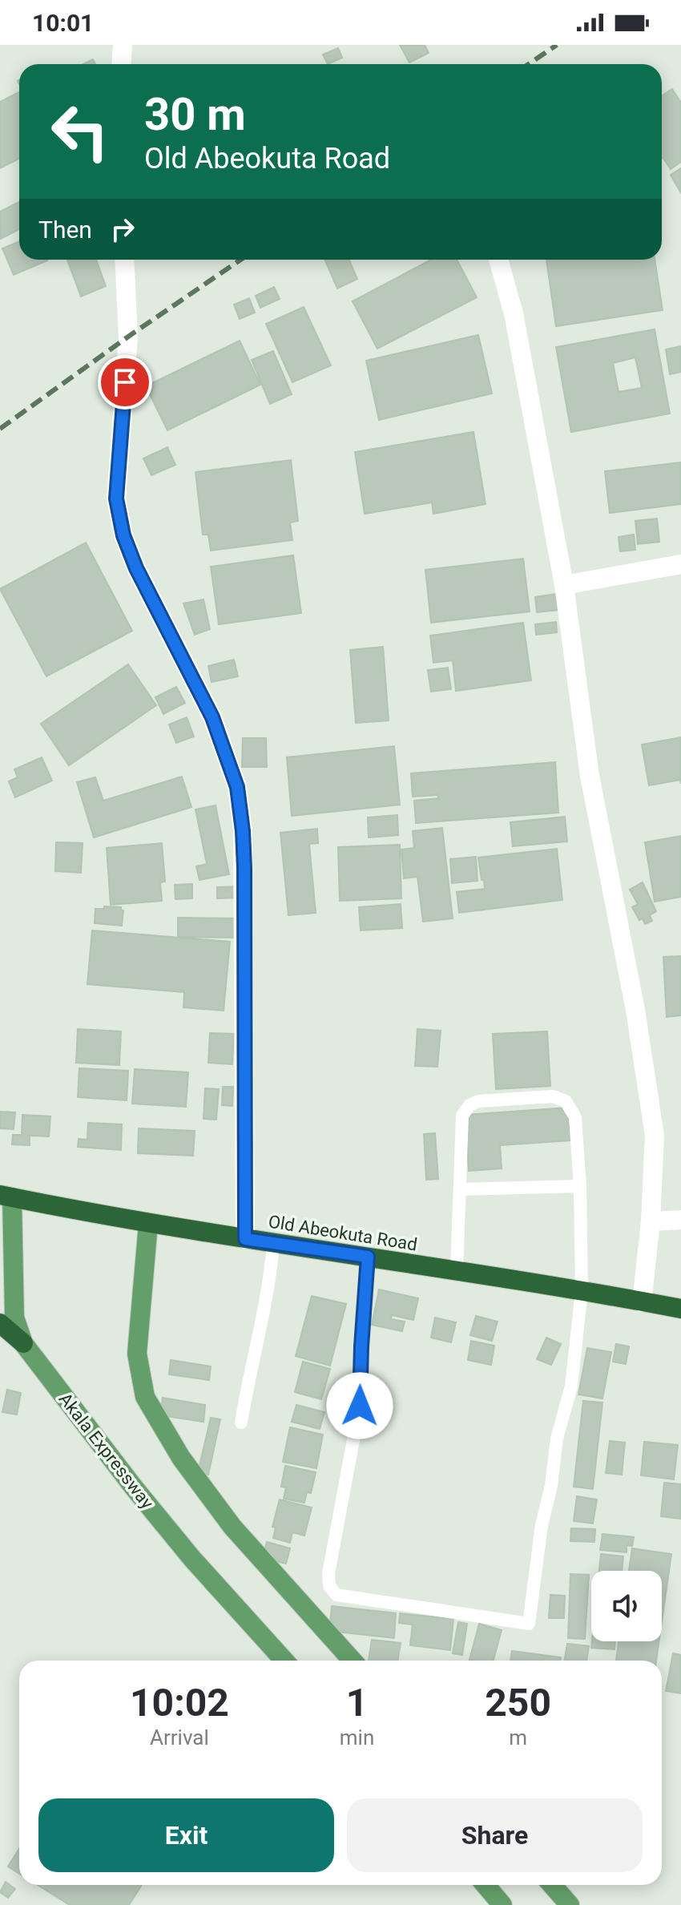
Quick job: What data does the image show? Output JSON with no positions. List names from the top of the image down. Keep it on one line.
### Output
{"streets":{"highway":["Old Abeokuta Road"],"main road":["Akala Expressway"]},"crossings":[["Old Abeokuta Road","Akala Expressway"]],"page":{"status":"10:01","turn":["30 m","Old Abeokuta Road"],"then":"Then","eta":["10:02","Arrival","1","min","250","m"],"buttons":["Exit","Share"]}}
